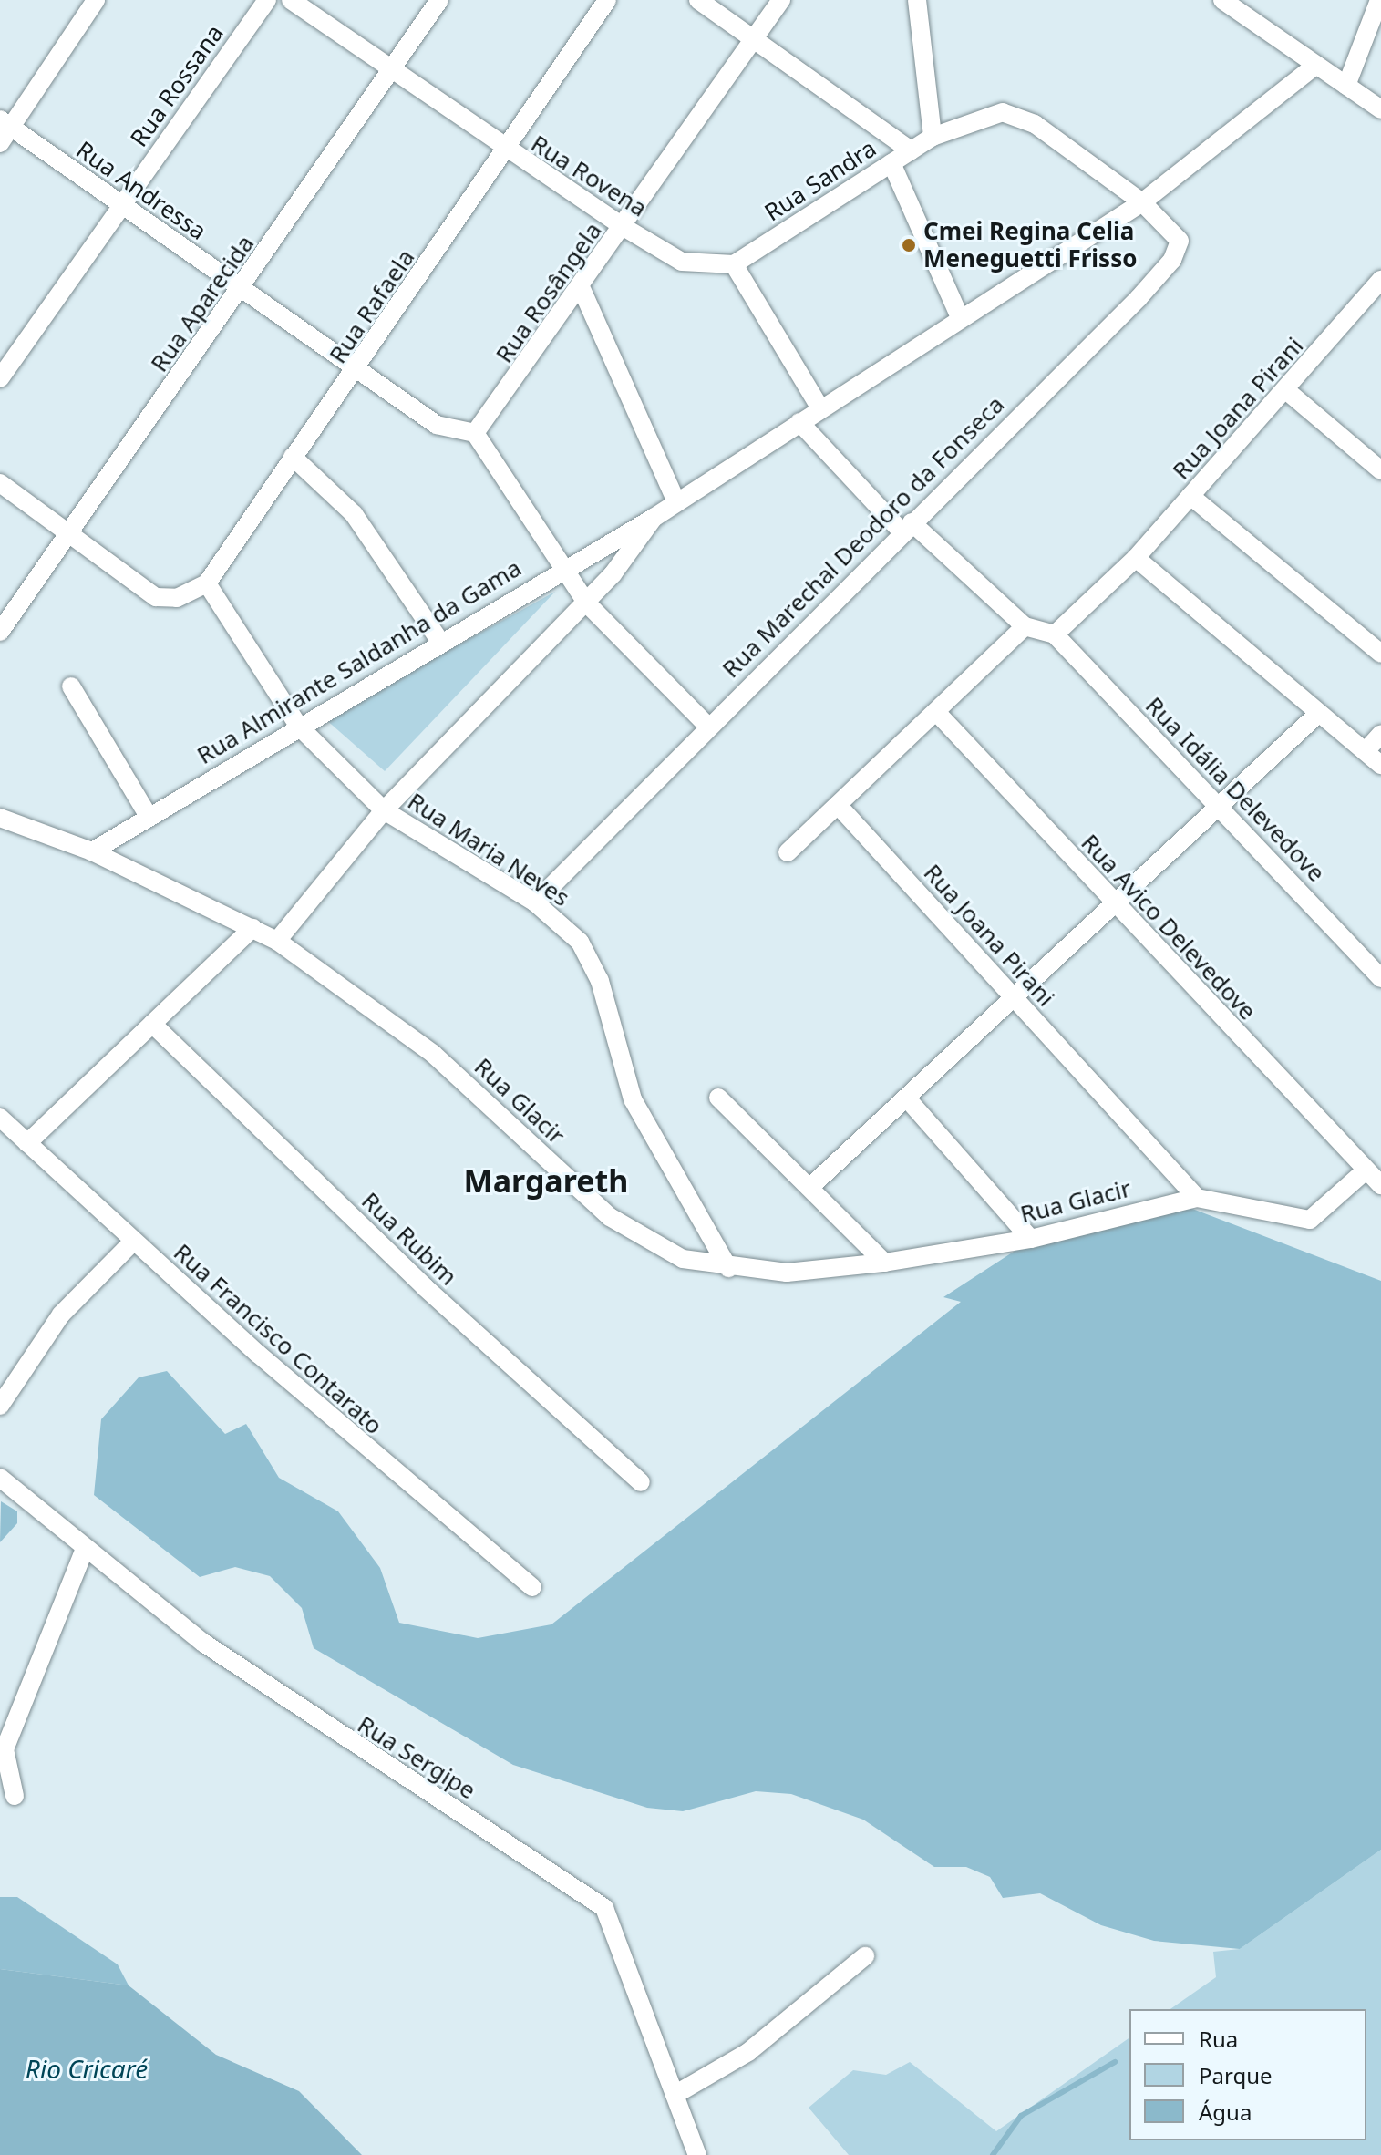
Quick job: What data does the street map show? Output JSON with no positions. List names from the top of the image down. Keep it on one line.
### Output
{"streets":{"street":["Rua Rossana","Rua Rovena","Rua Sandra","Rua Andressa","Rua Rosângela","Rua Aparecida","Rua Rafaela","Rua Joana Pirani","Rua Marechal Deodoro da Fonseca","Rua Almirante Saldanha da Gama","Rua Idália Delevedove","Rua Maria Neves","Rua Avico Delevedove","Rua Glacir","Rua Rubim","Rua Francisco Contarato","Rua Sergipe"]},"crossings":[["Rua Rossana","Rua Andressa"],["Rua Rovena","Rua Sandra"],["Rua Rovena","Rua Rosângela"],["Rua Rovena","Rua Aparecida"],["Rua Rovena","Rua Rafaela"],["Rua Sandra","Rua Marechal Deodoro da Fonseca"],["Rua Sandra","Rua Almirante Saldanha da Gama"],["Rua Andressa","Rua Rosângela"],["Rua Andressa","Rua Aparecida"],["Rua Andressa","Rua Rafaela"],["Rua Rafaela","Rua Maria Neves"],["Rua Joana Pirani","Rua Idália Delevedove"],["Rua Joana Pirani","Rua Glacir"],["Rua Marechal Deodoro da Fonseca","Rua Almirante Saldanha da Gama"],["Rua Marechal Deodoro da Fonseca","Rua Maria Neves"],["Rua Almirante Saldanha da Gama","Rua Maria Neves"],["Rua Almirante Saldanha da Gama","Rua Glacir"],["Rua Maria Neves","Rua Glacir"],["Rua Avico Delevedove","Rua Glacir"]],"districts":["Margareth"],"water":["Rio Cricaré"],"places":["Cmei Regina Celia Meneguetti Frisso"],"legend":["Rua","Parque","Água"]}
